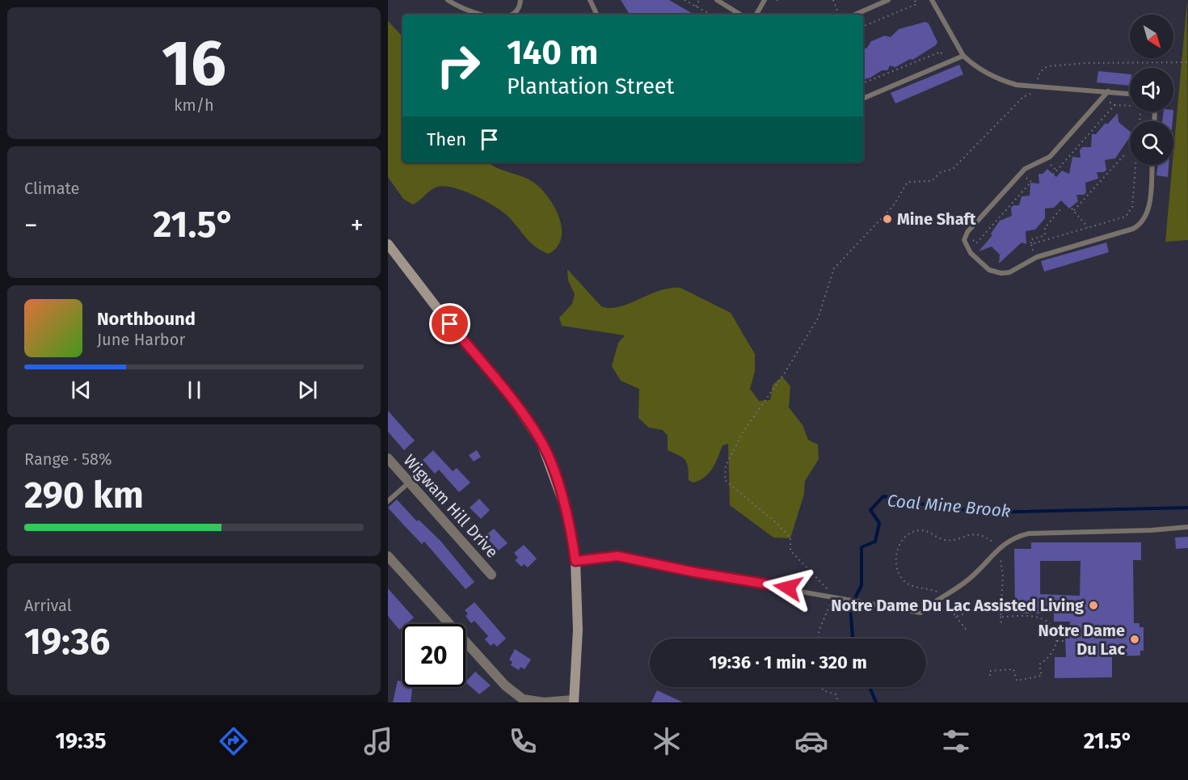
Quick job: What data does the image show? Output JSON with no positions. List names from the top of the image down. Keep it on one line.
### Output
{"streets":{"street":["Wigwam Hill Drive"]},"water":["Coal Mine Brook"],"places":["Mine Shaft","Notre Dame Du Lac Assisted Living","Notre Dame Du Lac"],"north":"bottom right","page":{"tile":[["16","km/h"],"Climate",["Range · 58%","290 km"],["Arrival","19:36"]],"turn":["140 m","Plantation Street"],"then":"Then","heat":["−","21.5°","+"],"song":["Northbound","June Harbor"],"limit":"20","trip":"19:36 · 1 min · 320 m","tabs":["19:35","21.5°"]}}
